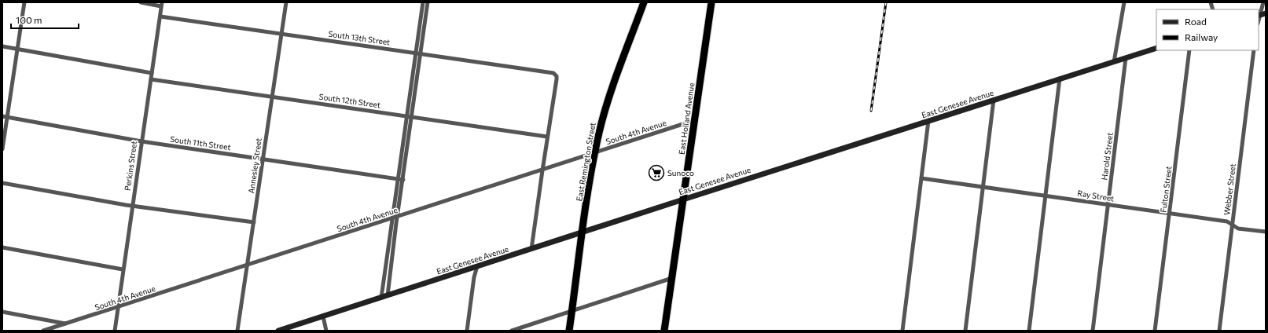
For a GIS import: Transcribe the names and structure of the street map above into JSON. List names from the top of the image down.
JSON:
{
  "streets": {
    "highway": ["East Holland Avenue", "East Remington Street"],
    "main road": ["East Genesee Avenue"],
    "street": [
      "South 13th Street",
      "South 12th Street",
      "South 4th Avenue",
      "South 11th Street",
      "Harold Street",
      "Perkins Street",
      "Annesley Street",
      "Fulton Street",
      "Webber Street",
      "Ray Street"
    ]
  },
  "crossings": [
    ["South 13th Street", "South 12th Street"],
    ["South 13th Street", "Perkins Street"],
    ["South 13th Street", "Annesley Street"],
    ["South 12th Street", "Perkins Street"],
    ["South 12th Street", "Annesley Street"],
    ["East Genesee Avenue", "East Holland Avenue"],
    ["East Genesee Avenue", "Harold Street"],
    ["East Genesee Avenue", "East Remington Street"],
    ["East Holland Avenue", "South 4th Avenue"],
    ["South 4th Avenue", "East Remington Street"],
    ["South 4th Avenue", "Perkins Street"],
    ["South 4th Avenue", "Annesley Street"],
    ["South 11th Street", "Perkins Street"],
    ["South 11th Street", "Annesley Street"],
    ["Harold Street", "Ray Street"],
    ["Fulton Street", "Ray Street"],
    ["Webber Street", "Ray Street"]
  ],
  "places": {
    "supermarket": ["Sunoco"]
  },
  "legend": ["Road", "Railway"],
  "scale_bar": "100 m"
}
